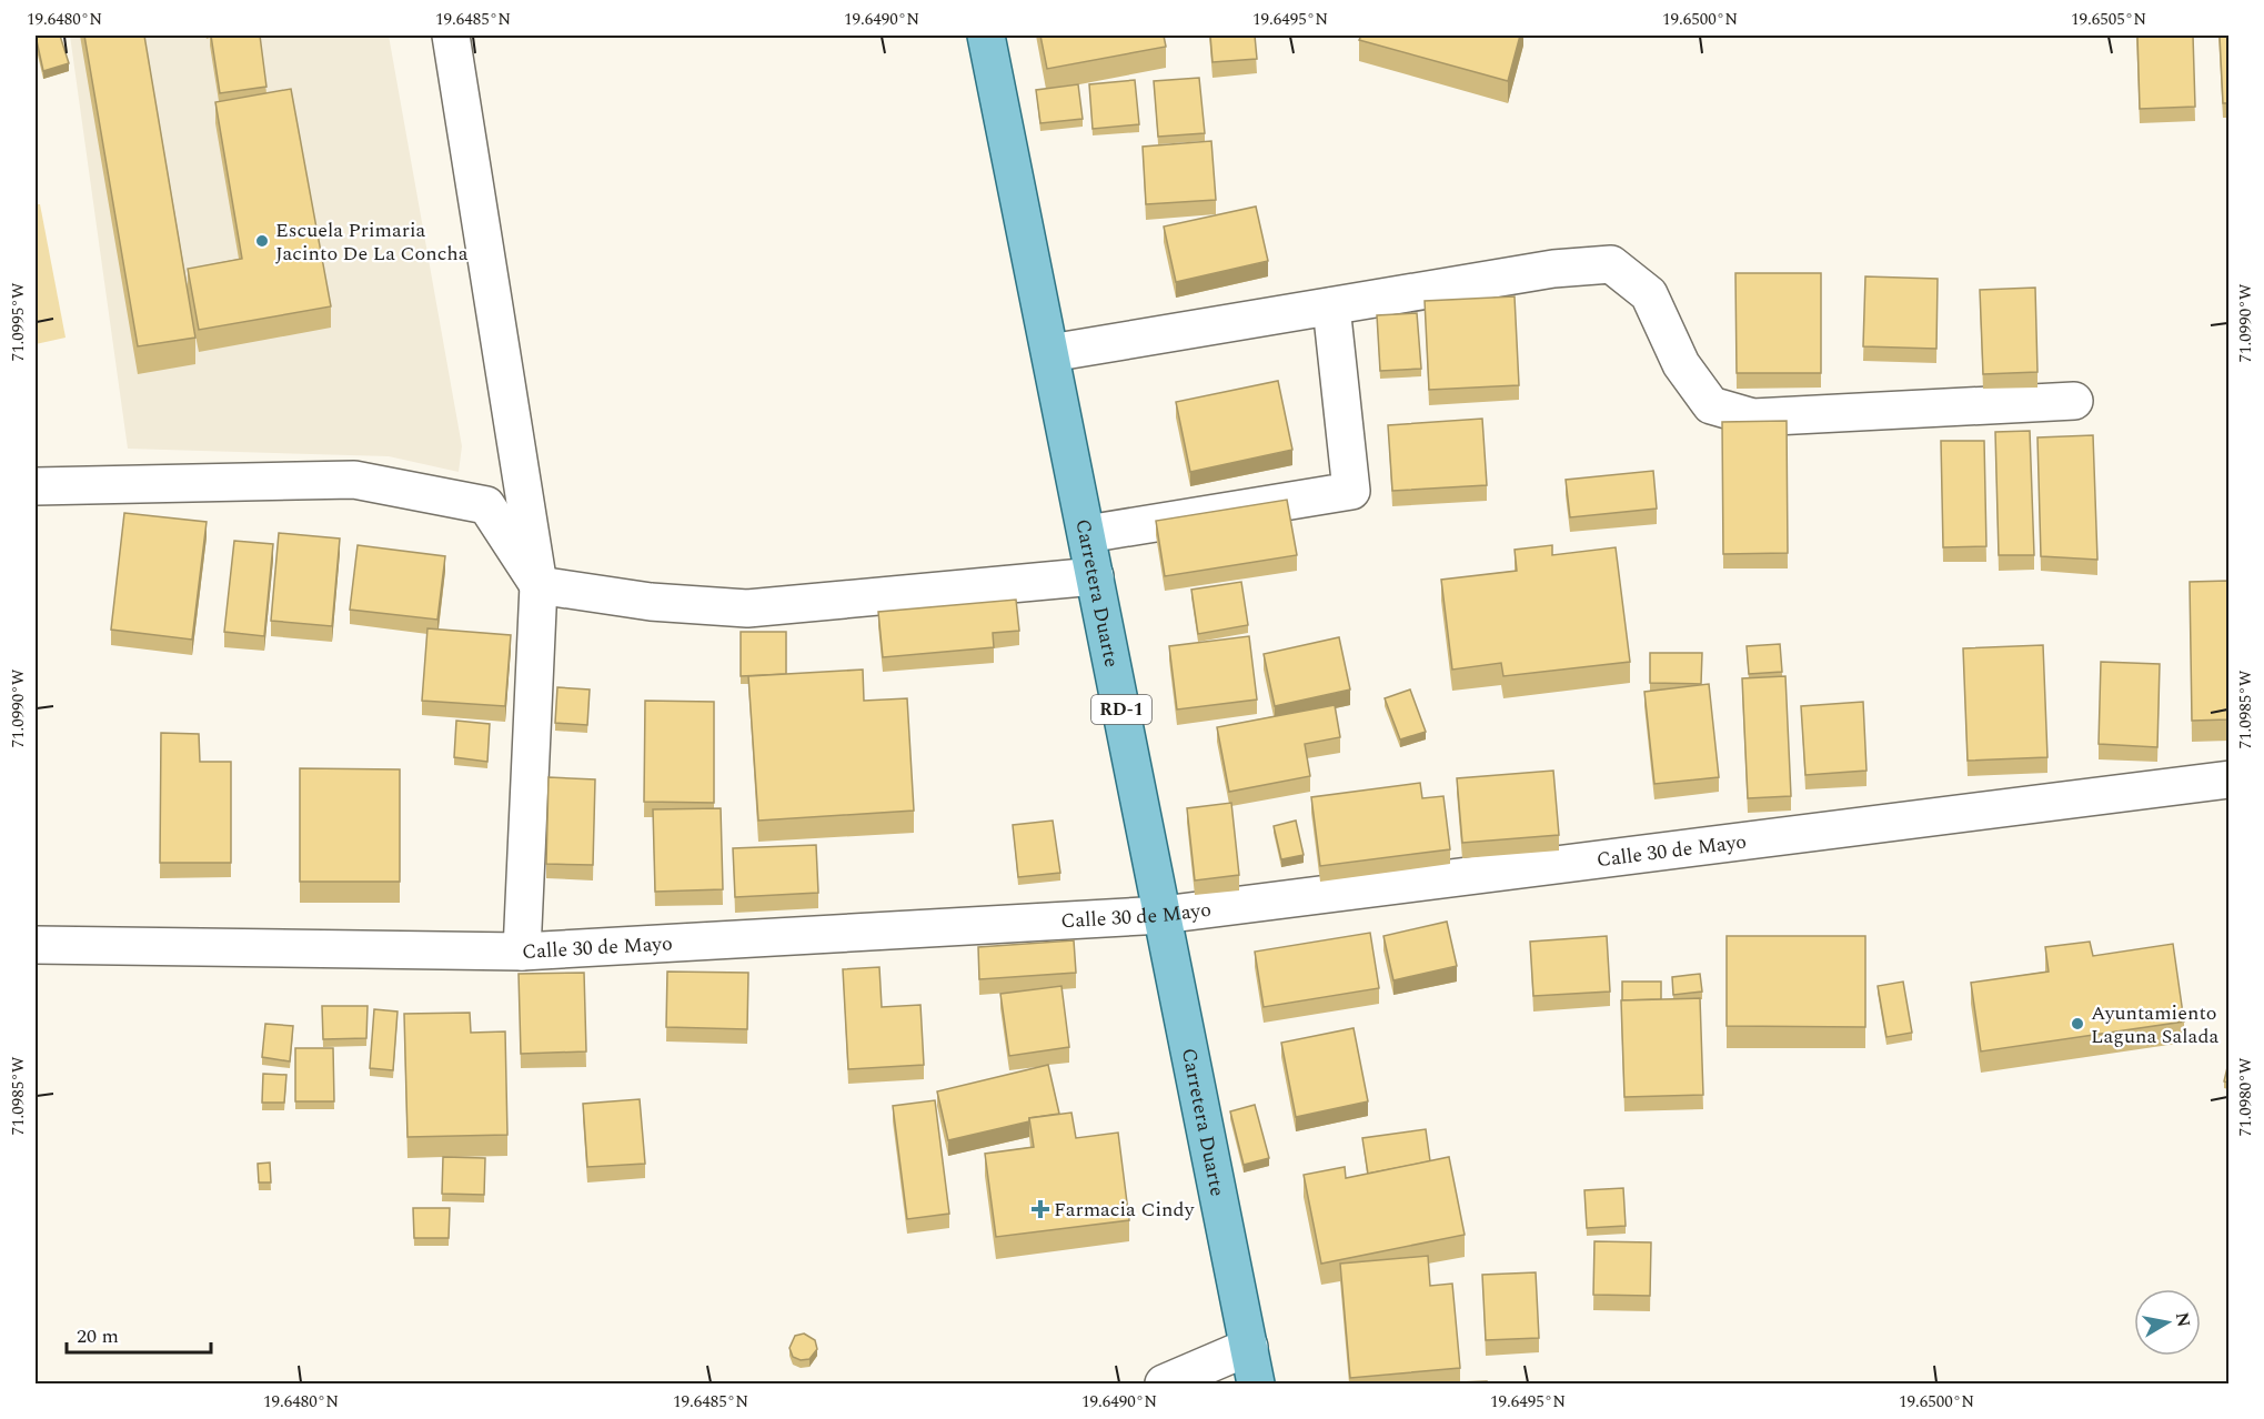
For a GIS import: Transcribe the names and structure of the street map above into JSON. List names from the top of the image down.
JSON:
{
  "streets": {
    "main road": ["Carretera Duarte", "RD-1"],
    "street": ["Calle 30 de Mayo"]
  },
  "crossings": [
    ["Carretera Duarte", "Calle 30 de Mayo"]
  ],
  "places": {
    "other": ["Escuela Primaria Jacinto De La Concha", "Ayuntamiento Laguna Salada"],
    "health": ["Farmacia Cindy"]
  },
  "scale_bar": "20 m",
  "north": "right",
  "coordinates": [
    "19.6480°N",
    "19.6485°N",
    "19.6490°N",
    "19.6495°N",
    "19.6500°N",
    "19.6505°N",
    "71.0995°W",
    "71.0990°W",
    "71.0985°W",
    "71.0980°W"
  ]
}
